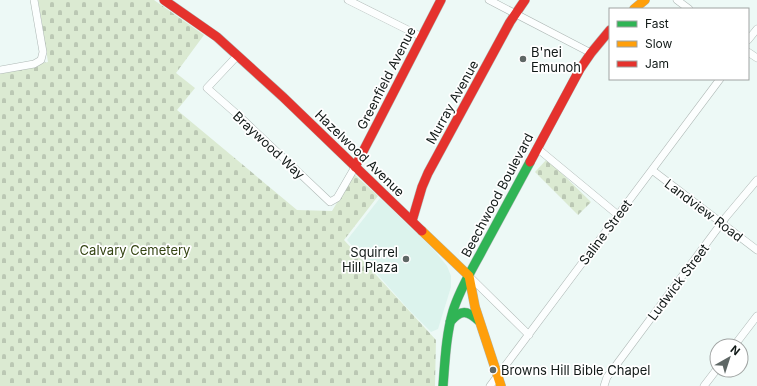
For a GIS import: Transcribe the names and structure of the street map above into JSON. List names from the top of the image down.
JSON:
{
  "streets": {
    "main road": [
      "Greenfield Avenue",
      "Murray Avenue",
      "Hazelwood Avenue",
      "Beechwood Boulevard"
    ],
    "street": [
      "Braywood Way",
      "Landview Road",
      "Saline Street",
      "Ludwick Street"
    ]
  },
  "crossings": [
    ["Greenfield Avenue", "Braywood Way"],
    ["Greenfield Avenue", "Hazelwood Avenue"],
    ["Murray Avenue", "Hazelwood Avenue"],
    ["Braywood Way", "Hazelwood Avenue"],
    ["Hazelwood Avenue", "Beechwood Boulevard"],
    ["Hazelwood Avenue", "Saline Street"],
    ["Beechwood Boulevard", "Saline Street"],
    ["Landview Road", "Saline Street"],
    ["Landview Road", "Ludwick Street"]
  ],
  "parks": ["Calvary Cemetery"],
  "places": ["B'nei Emunoh", "Squirrel Hill Plaza", "Browns Hill Bible Chapel"],
  "legend": ["Fast", "Slow", "Jam"],
  "north": "top right"
}
